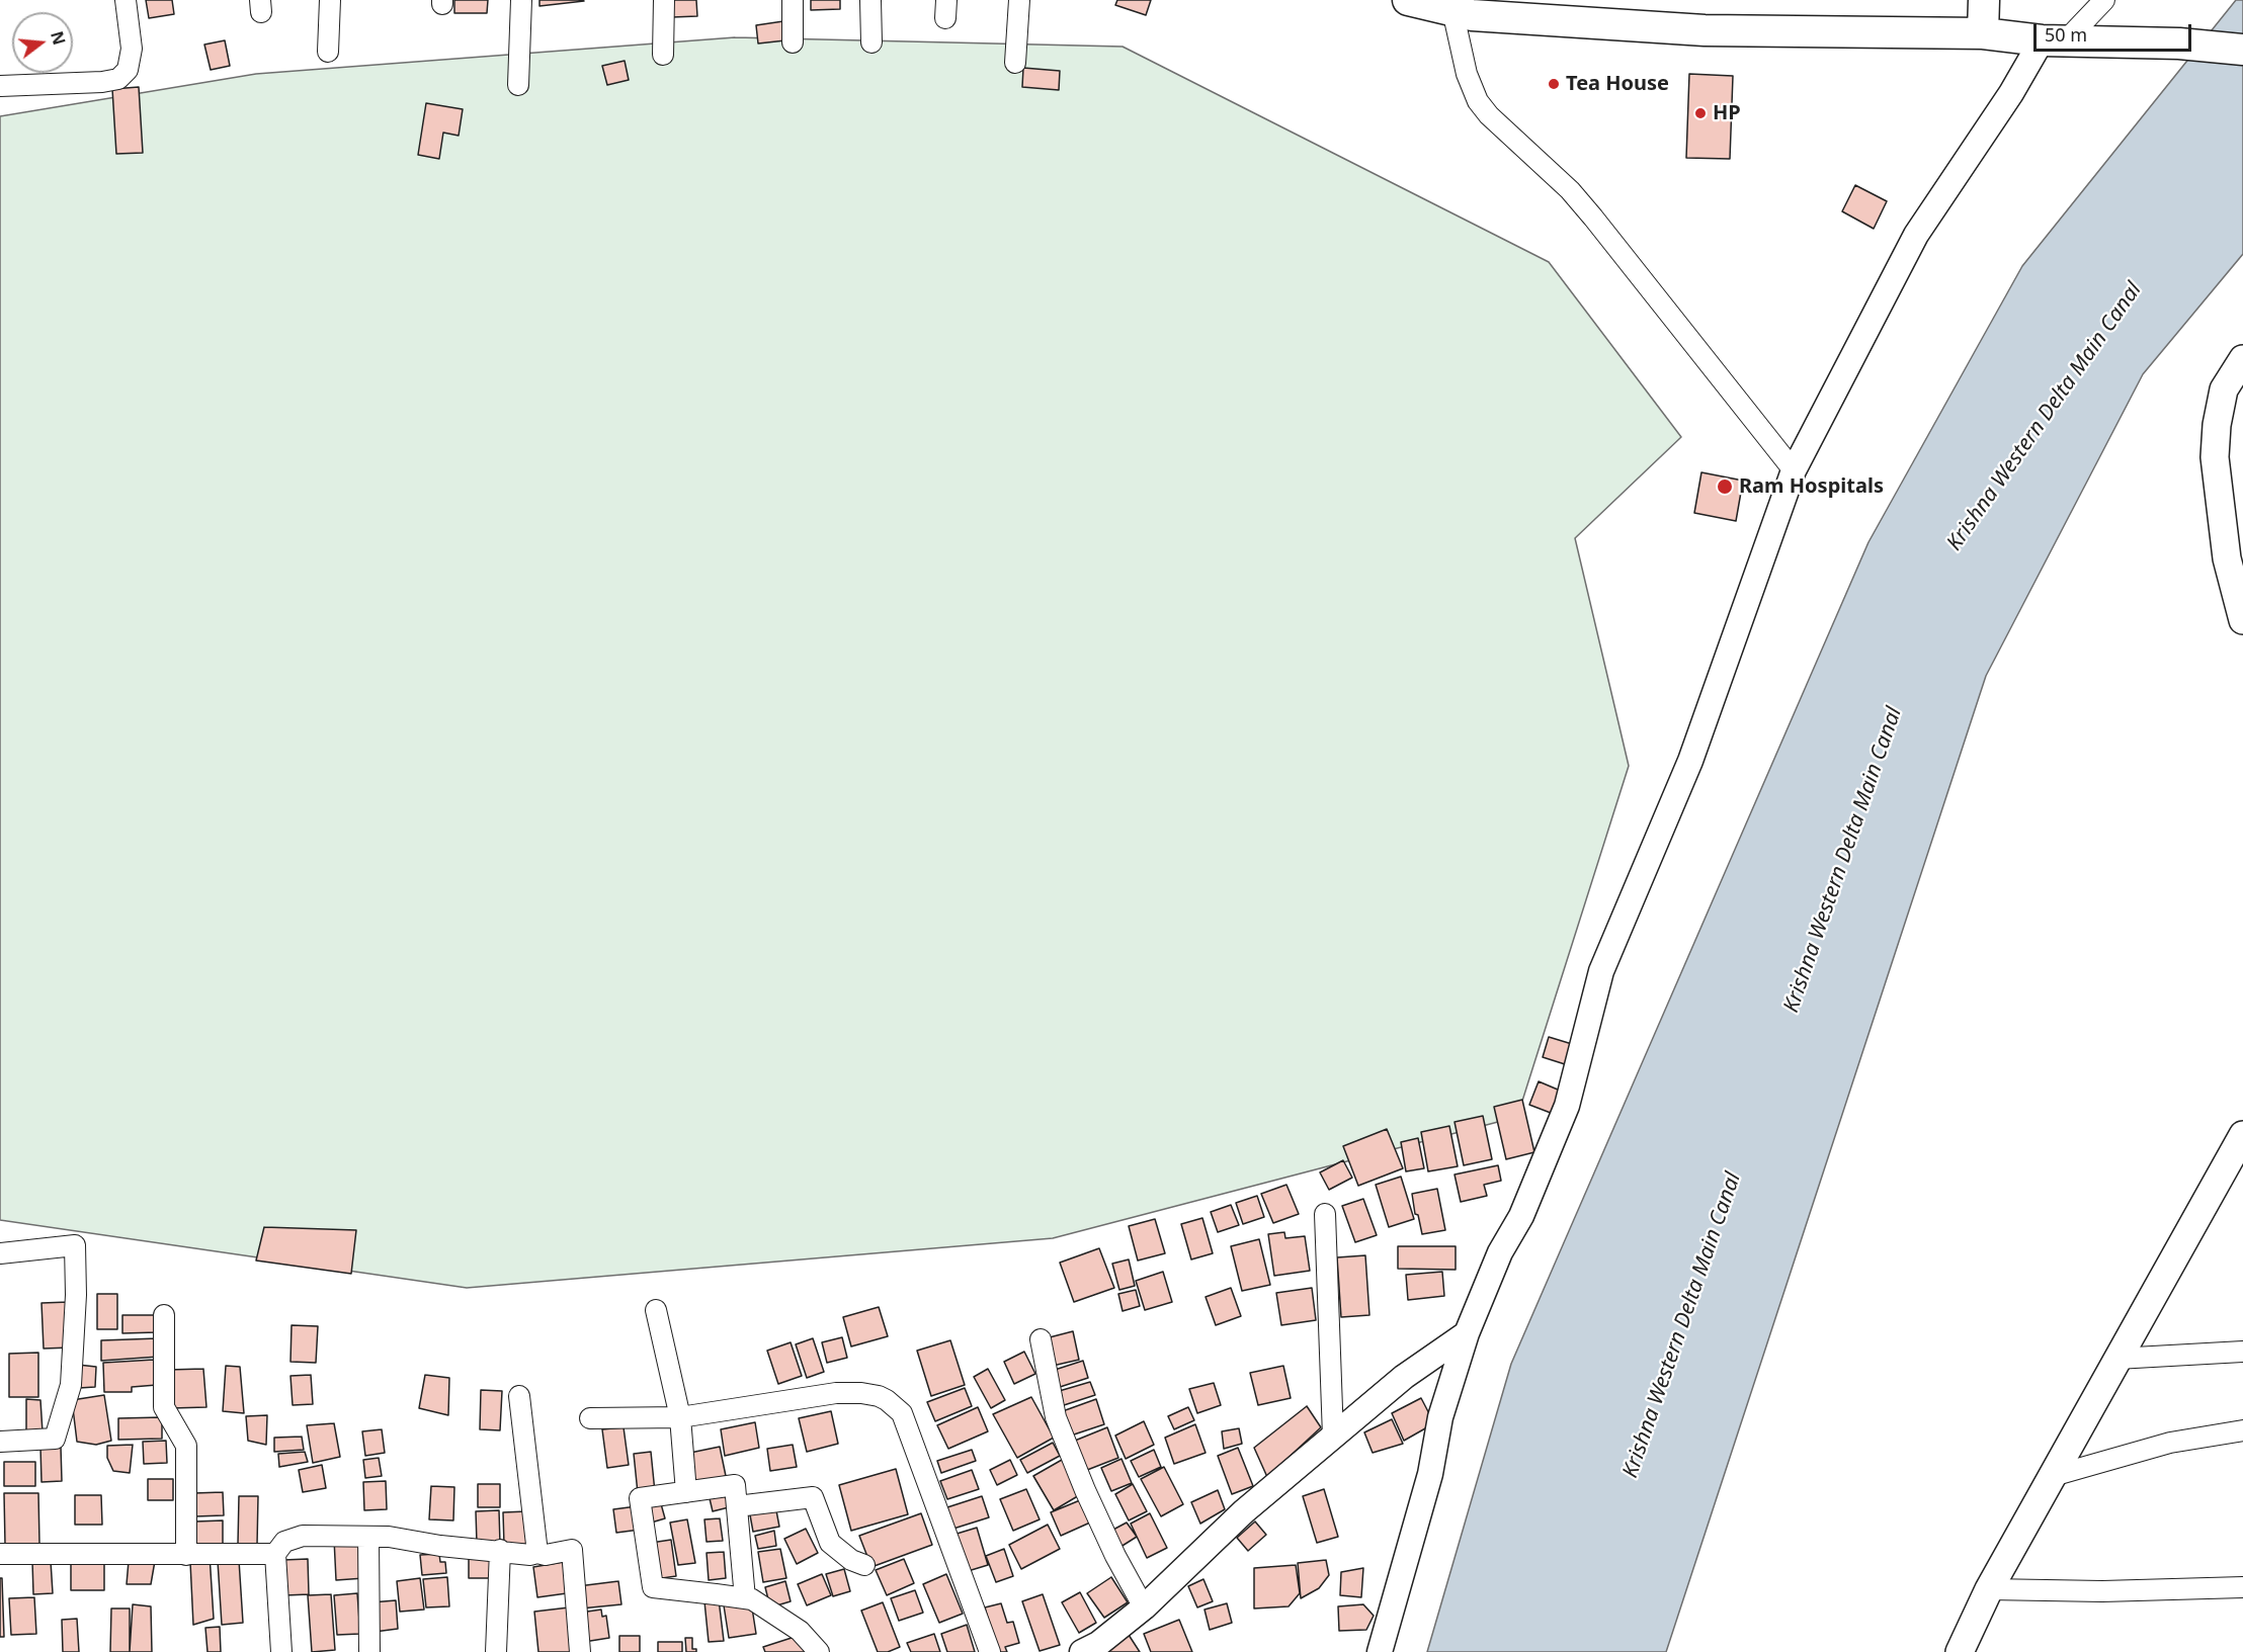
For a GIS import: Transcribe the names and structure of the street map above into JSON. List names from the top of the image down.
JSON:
{
  "water": ["Krishna Western Delta Main Canal"],
  "places": ["Tea House", "HP", "Ram Hospitals"],
  "scale_bar": "50 m",
  "north": "right"
}
